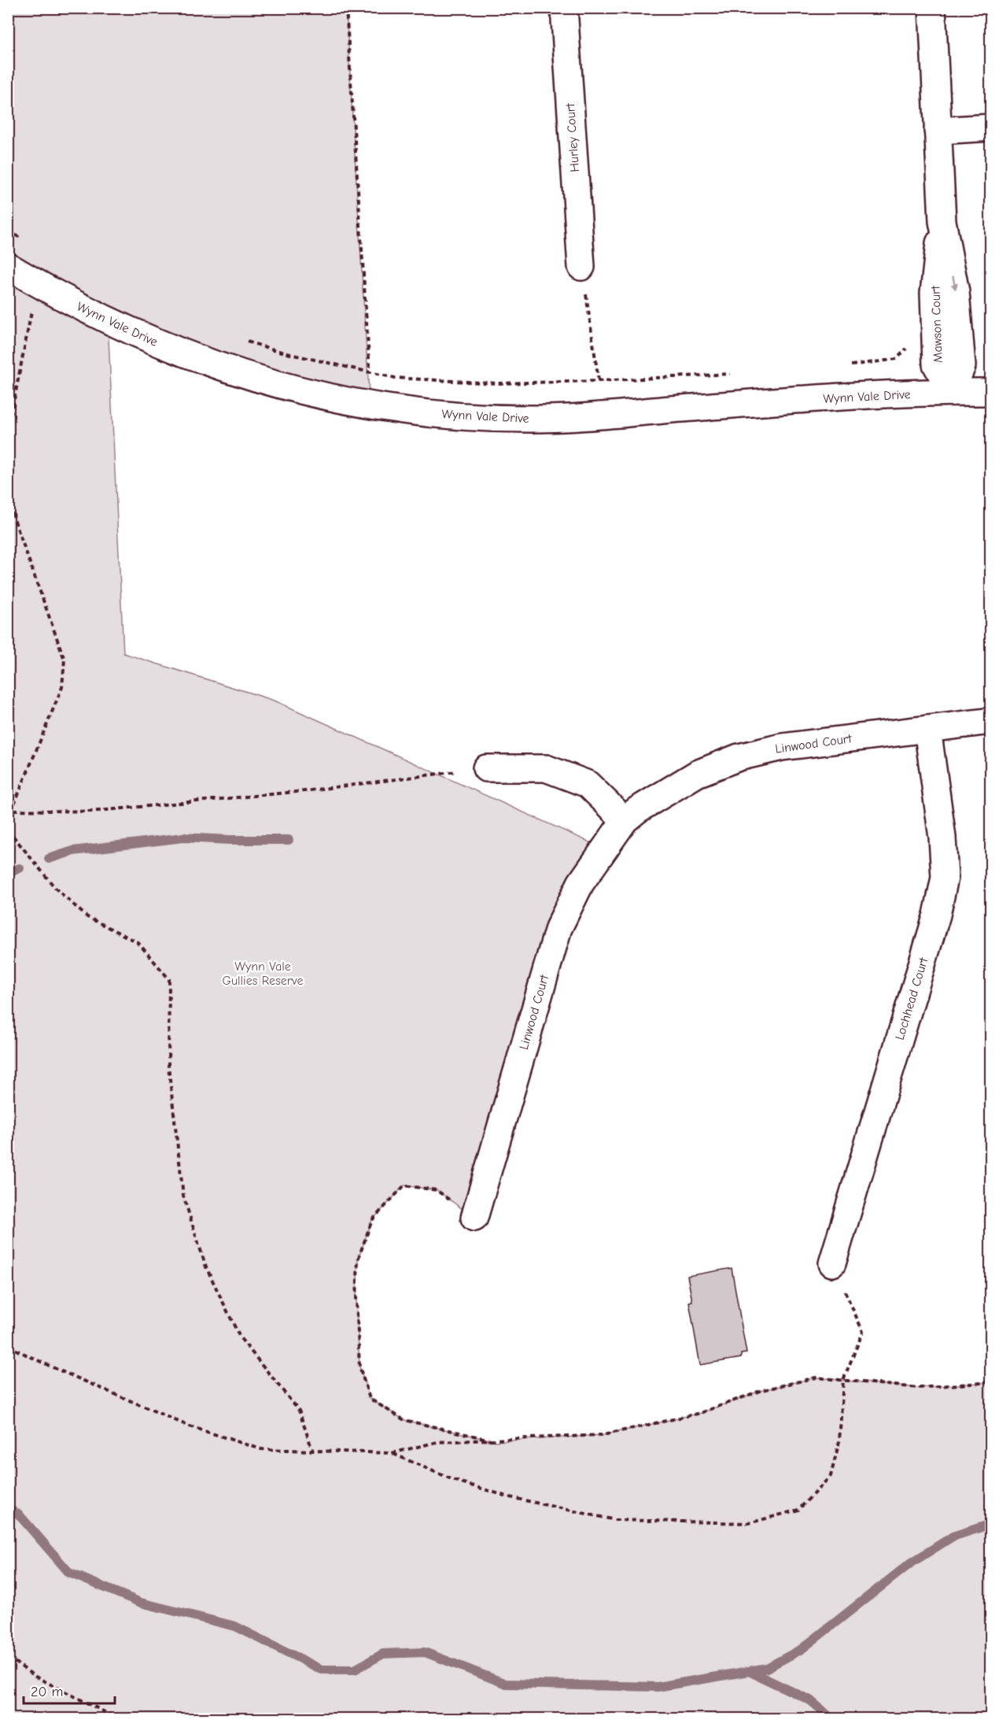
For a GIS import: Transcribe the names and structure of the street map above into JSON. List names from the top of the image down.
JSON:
{
  "streets": {
    "street": [
      "Hurley Court",
      "Wynn Vale Drive",
      "Mawson Court",
      "Linwood Court",
      "Lochhead Court"
    ]
  },
  "crossings": [
    ["Wynn Vale Drive", "Mawson Court"],
    ["Linwood Court", "Lochhead Court"]
  ],
  "parks": ["Wynn Vale Gullies Reserve"],
  "scale_bar": "20 m"
}
